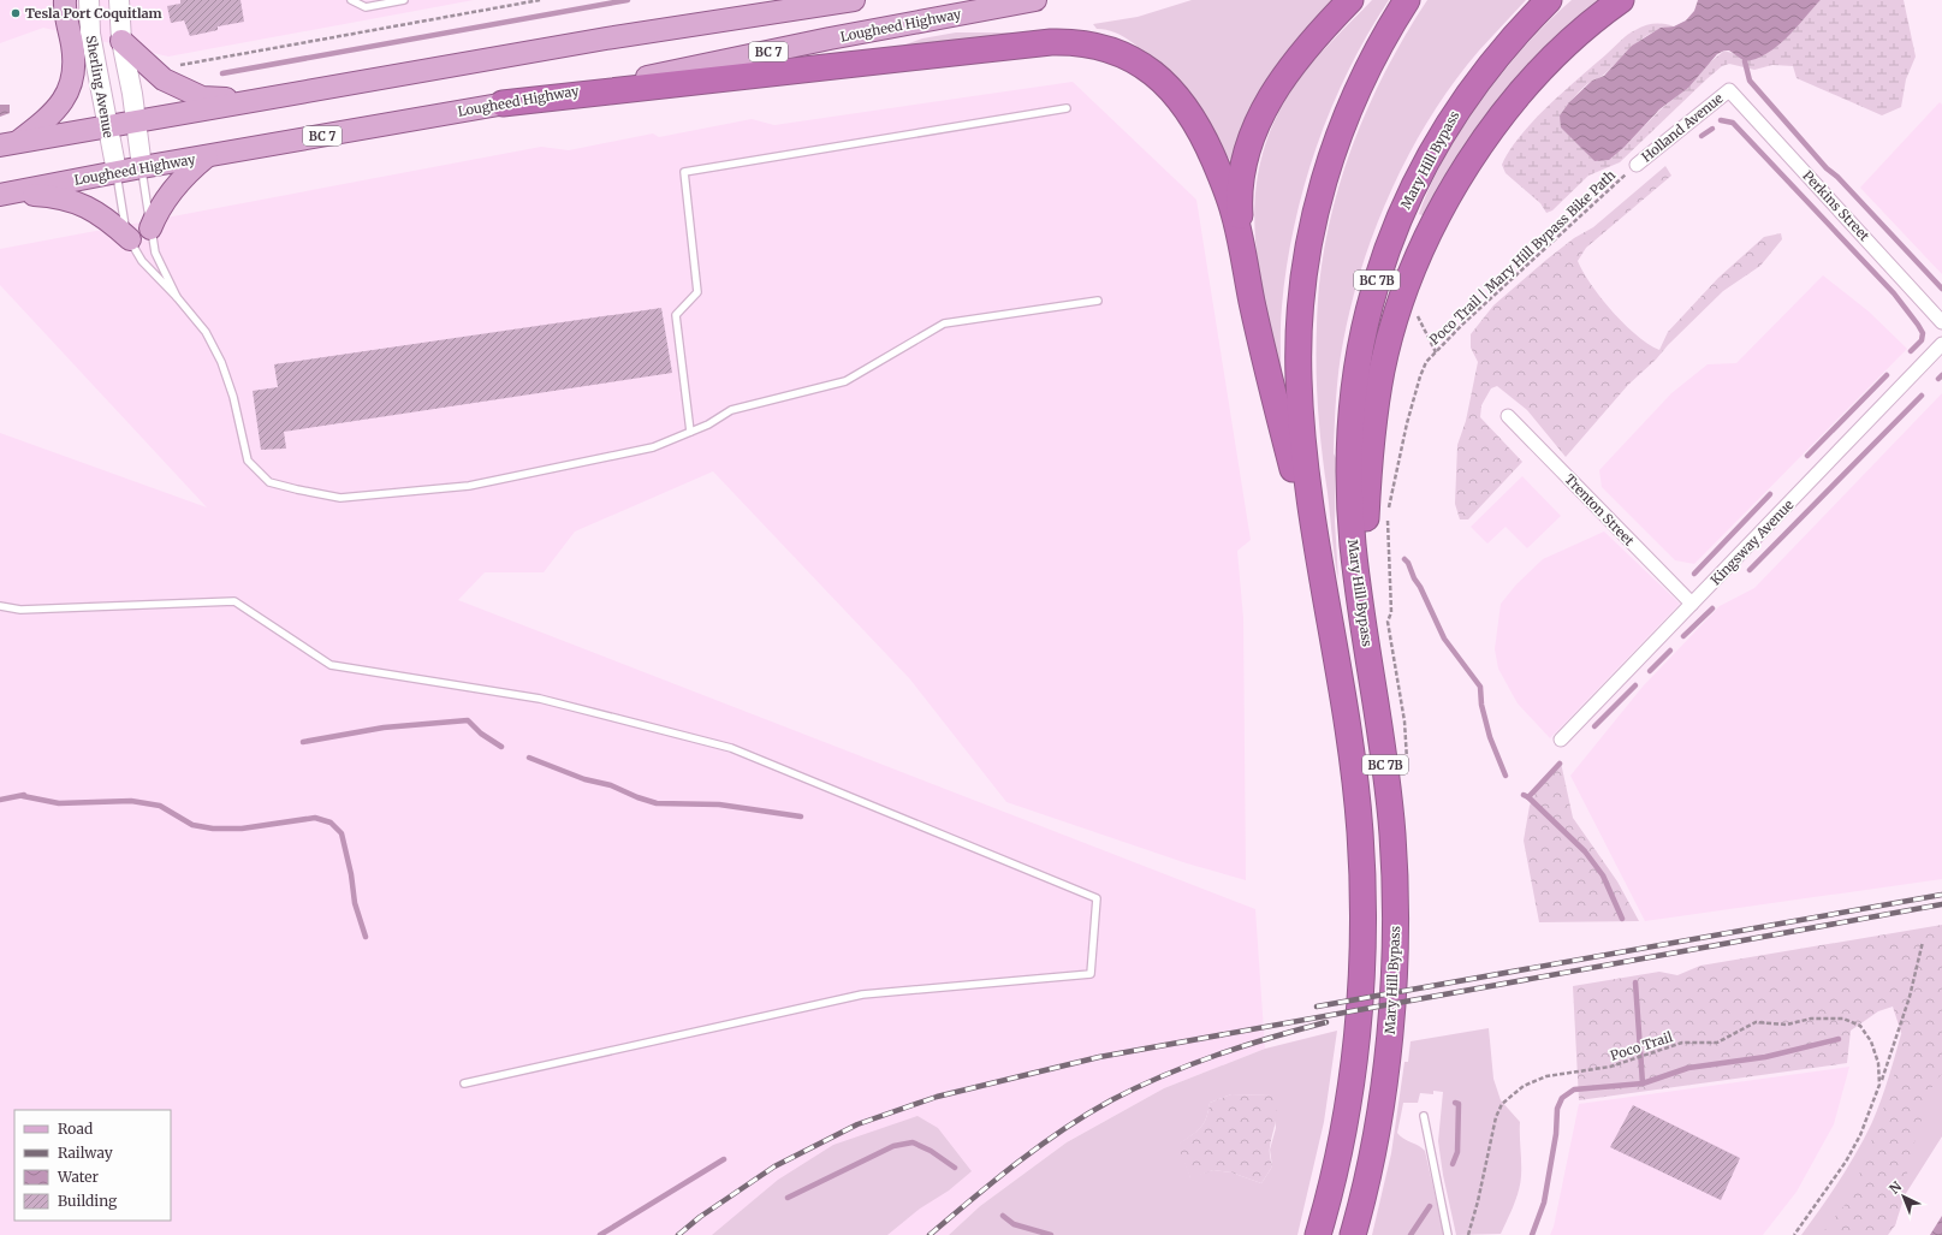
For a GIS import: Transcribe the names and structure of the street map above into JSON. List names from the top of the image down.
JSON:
{
  "streets": {
    "highway": ["Mary Hill Bypass", "BC 7B"],
    "main road": ["Lougheed Highway", "BC 7", "Sherling Avenue"],
    "street": [
      "Holland Avenue",
      "Perkins Street",
      "Trenton Street",
      "Kingsway Avenue"
    ],
    "path": ["Poco Trail | Mary Hill Bypass Bike Path", "Poco Trail"]
  },
  "crossings": [
    ["Lougheed Highway", "Sherling Avenue"],
    ["Holland Avenue", "Perkins Street"],
    ["Holland Avenue", "Poco Trail | Mary Hill Bypass Bike Path"],
    ["Trenton Street", "Kingsway Avenue"]
  ],
  "places": ["Tesla Port Coquitlam"],
  "legend": [
    "Road",
    "Railway",
    "Water",
    "Building"
  ],
  "north": "top left"
}
